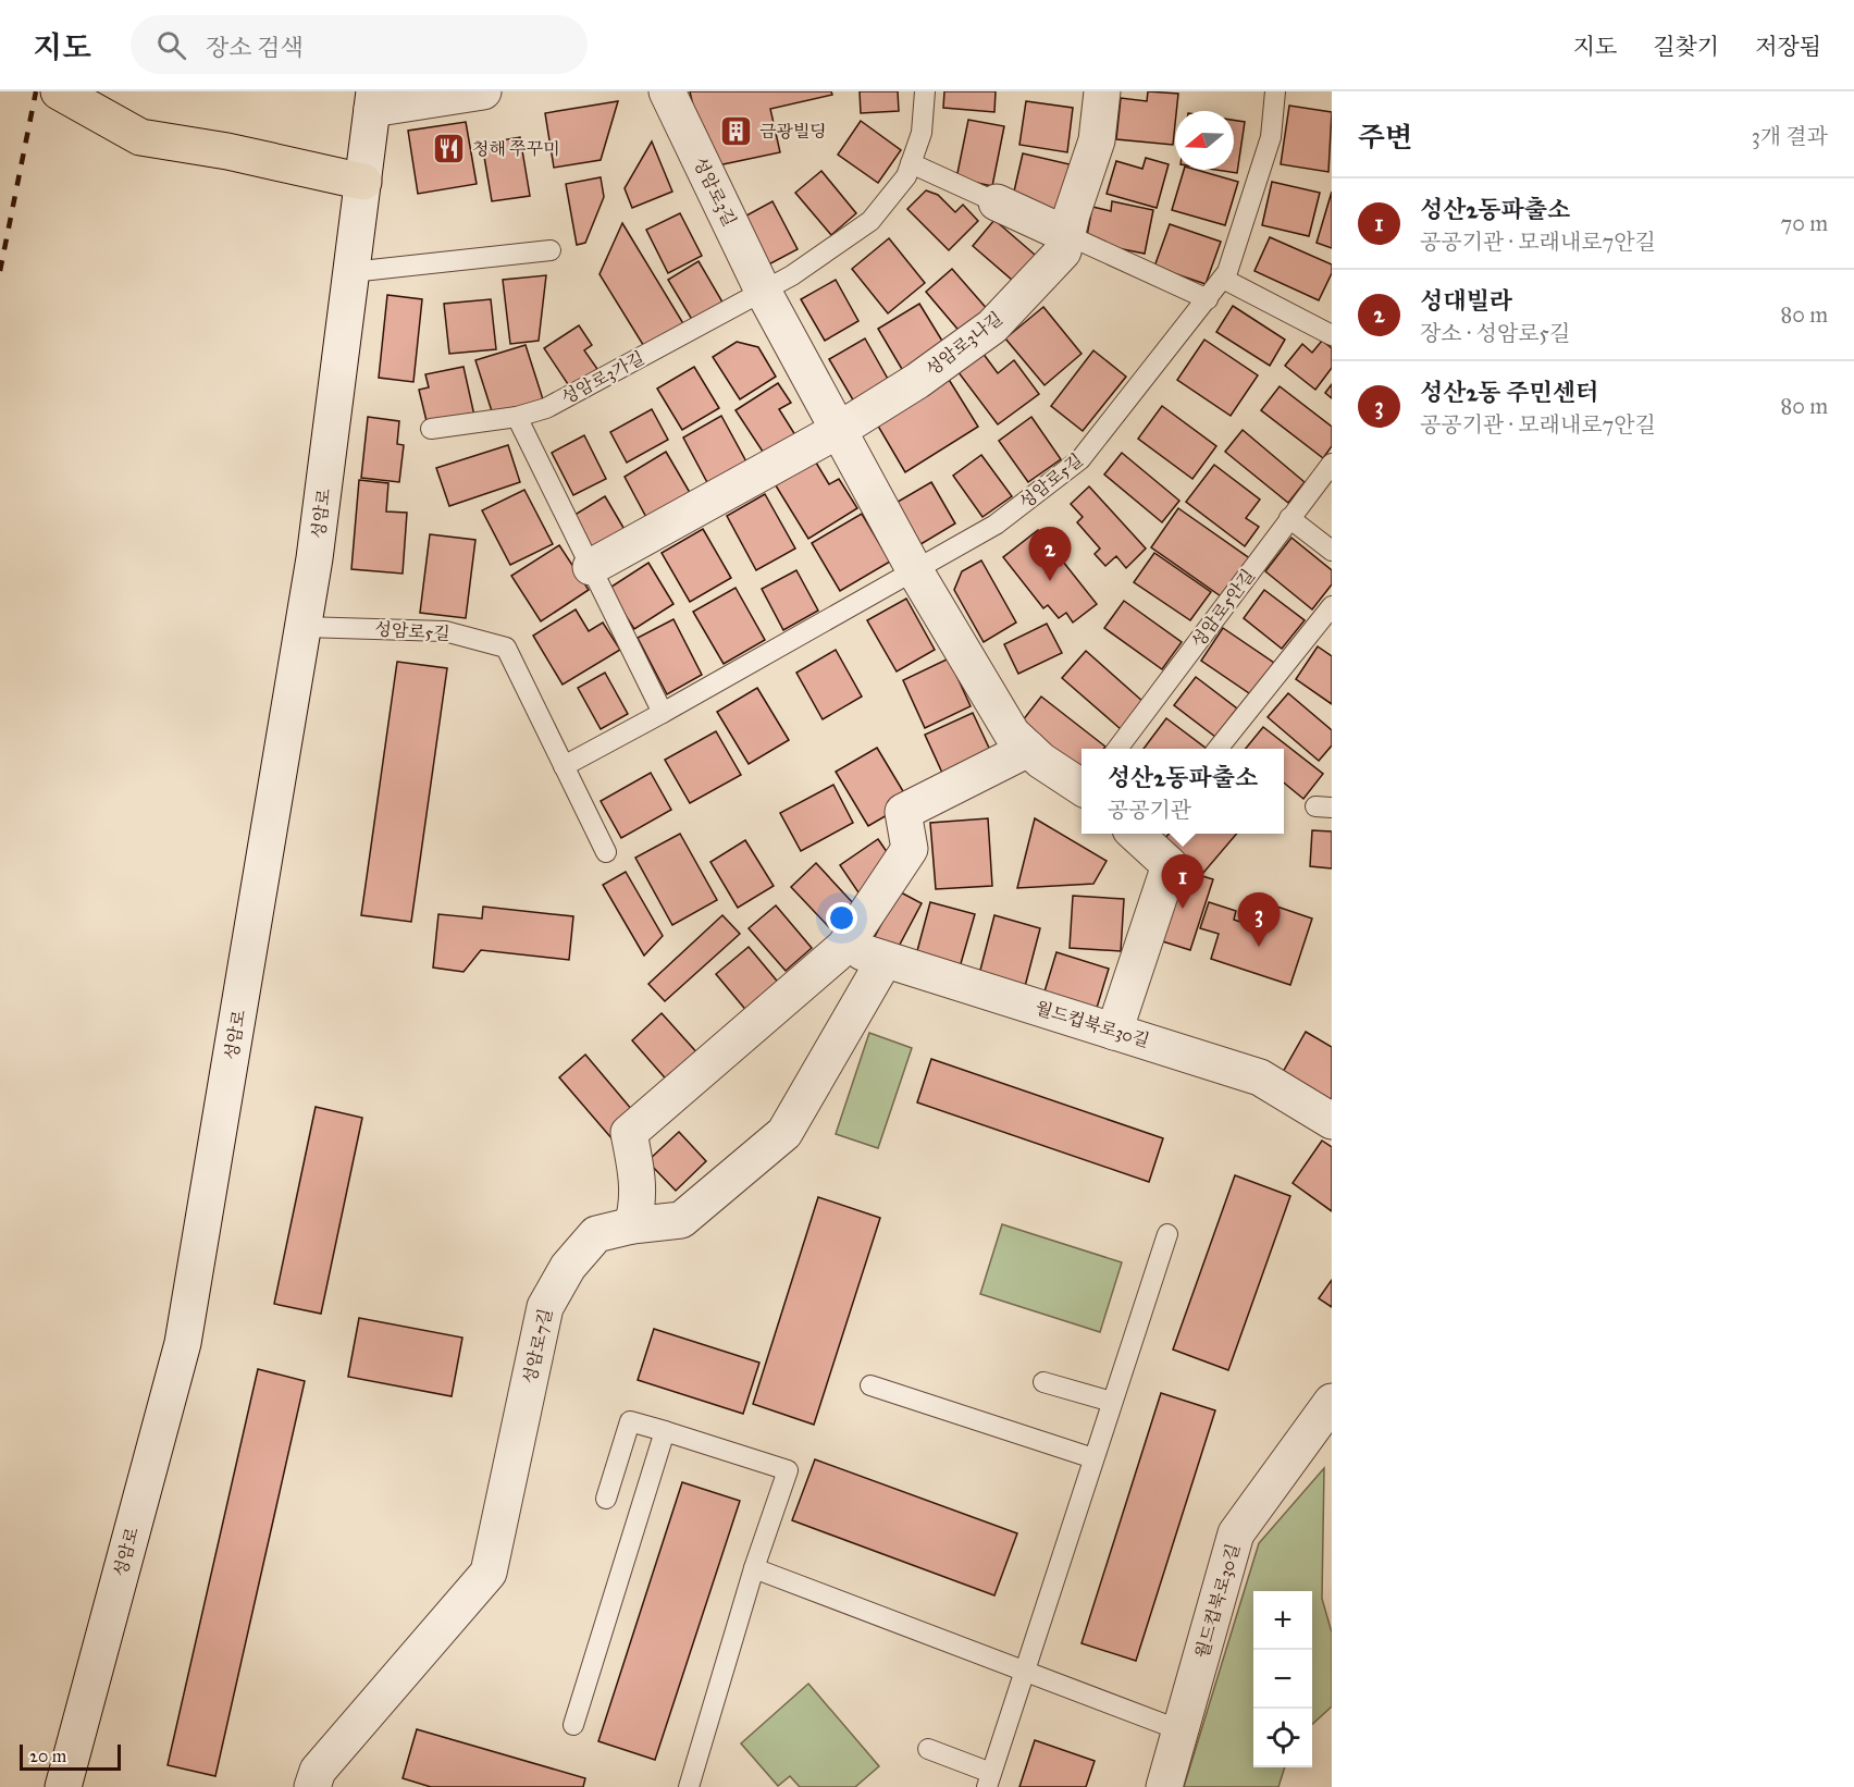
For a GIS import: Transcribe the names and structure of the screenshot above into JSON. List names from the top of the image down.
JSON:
{
  "streets": {
    "street": [
      "성암로3길",
      "성암로3나길",
      "성암로",
      "월드컵북로30길",
      "성암로7길"
    ],
    "lane": ["성암로3가길", "성암로5길", "성암로5안길"]
  },
  "crossings": [
    ["성암로3길", "성암로3가길"],
    ["성암로5길", "성암로"],
    ["월드컵북로30길", "성암로7길"]
  ],
  "places": {
    "building": ["금광빌딩"],
    "restaurant": ["청해 쭈꾸미"]
  },
  "scale_bar": "20 m",
  "north": "left",
  "page": {
    "header": "지도",
    "search": "장소 검색",
    "nav": ["지도", "길찾기", "저장됨"],
    "heading": ["주변", "3개 결과"],
    "list": [
      {
        "mark": "1",
        "name": "성산2동파출소",
        "note": "공공기관 · 모래내로7안길",
        "value": "70 m"
      },
      {
        "mark": "2",
        "name": "성대빌라",
        "note": "장소 · 성암로5길",
        "value": "80 m"
      },
      {
        "mark": "3",
        "name": "성산2동 주민센터",
        "note": "공공기관 · 모래내로7안길",
        "value": "80 m"
      }
    ],
    "pins": ["2", "1", "3"],
    "popup": ["성산2동파출소", "공공기관"],
    "map_buttons": ["+", "−"],
    "scale": "20 m"
  }
}
